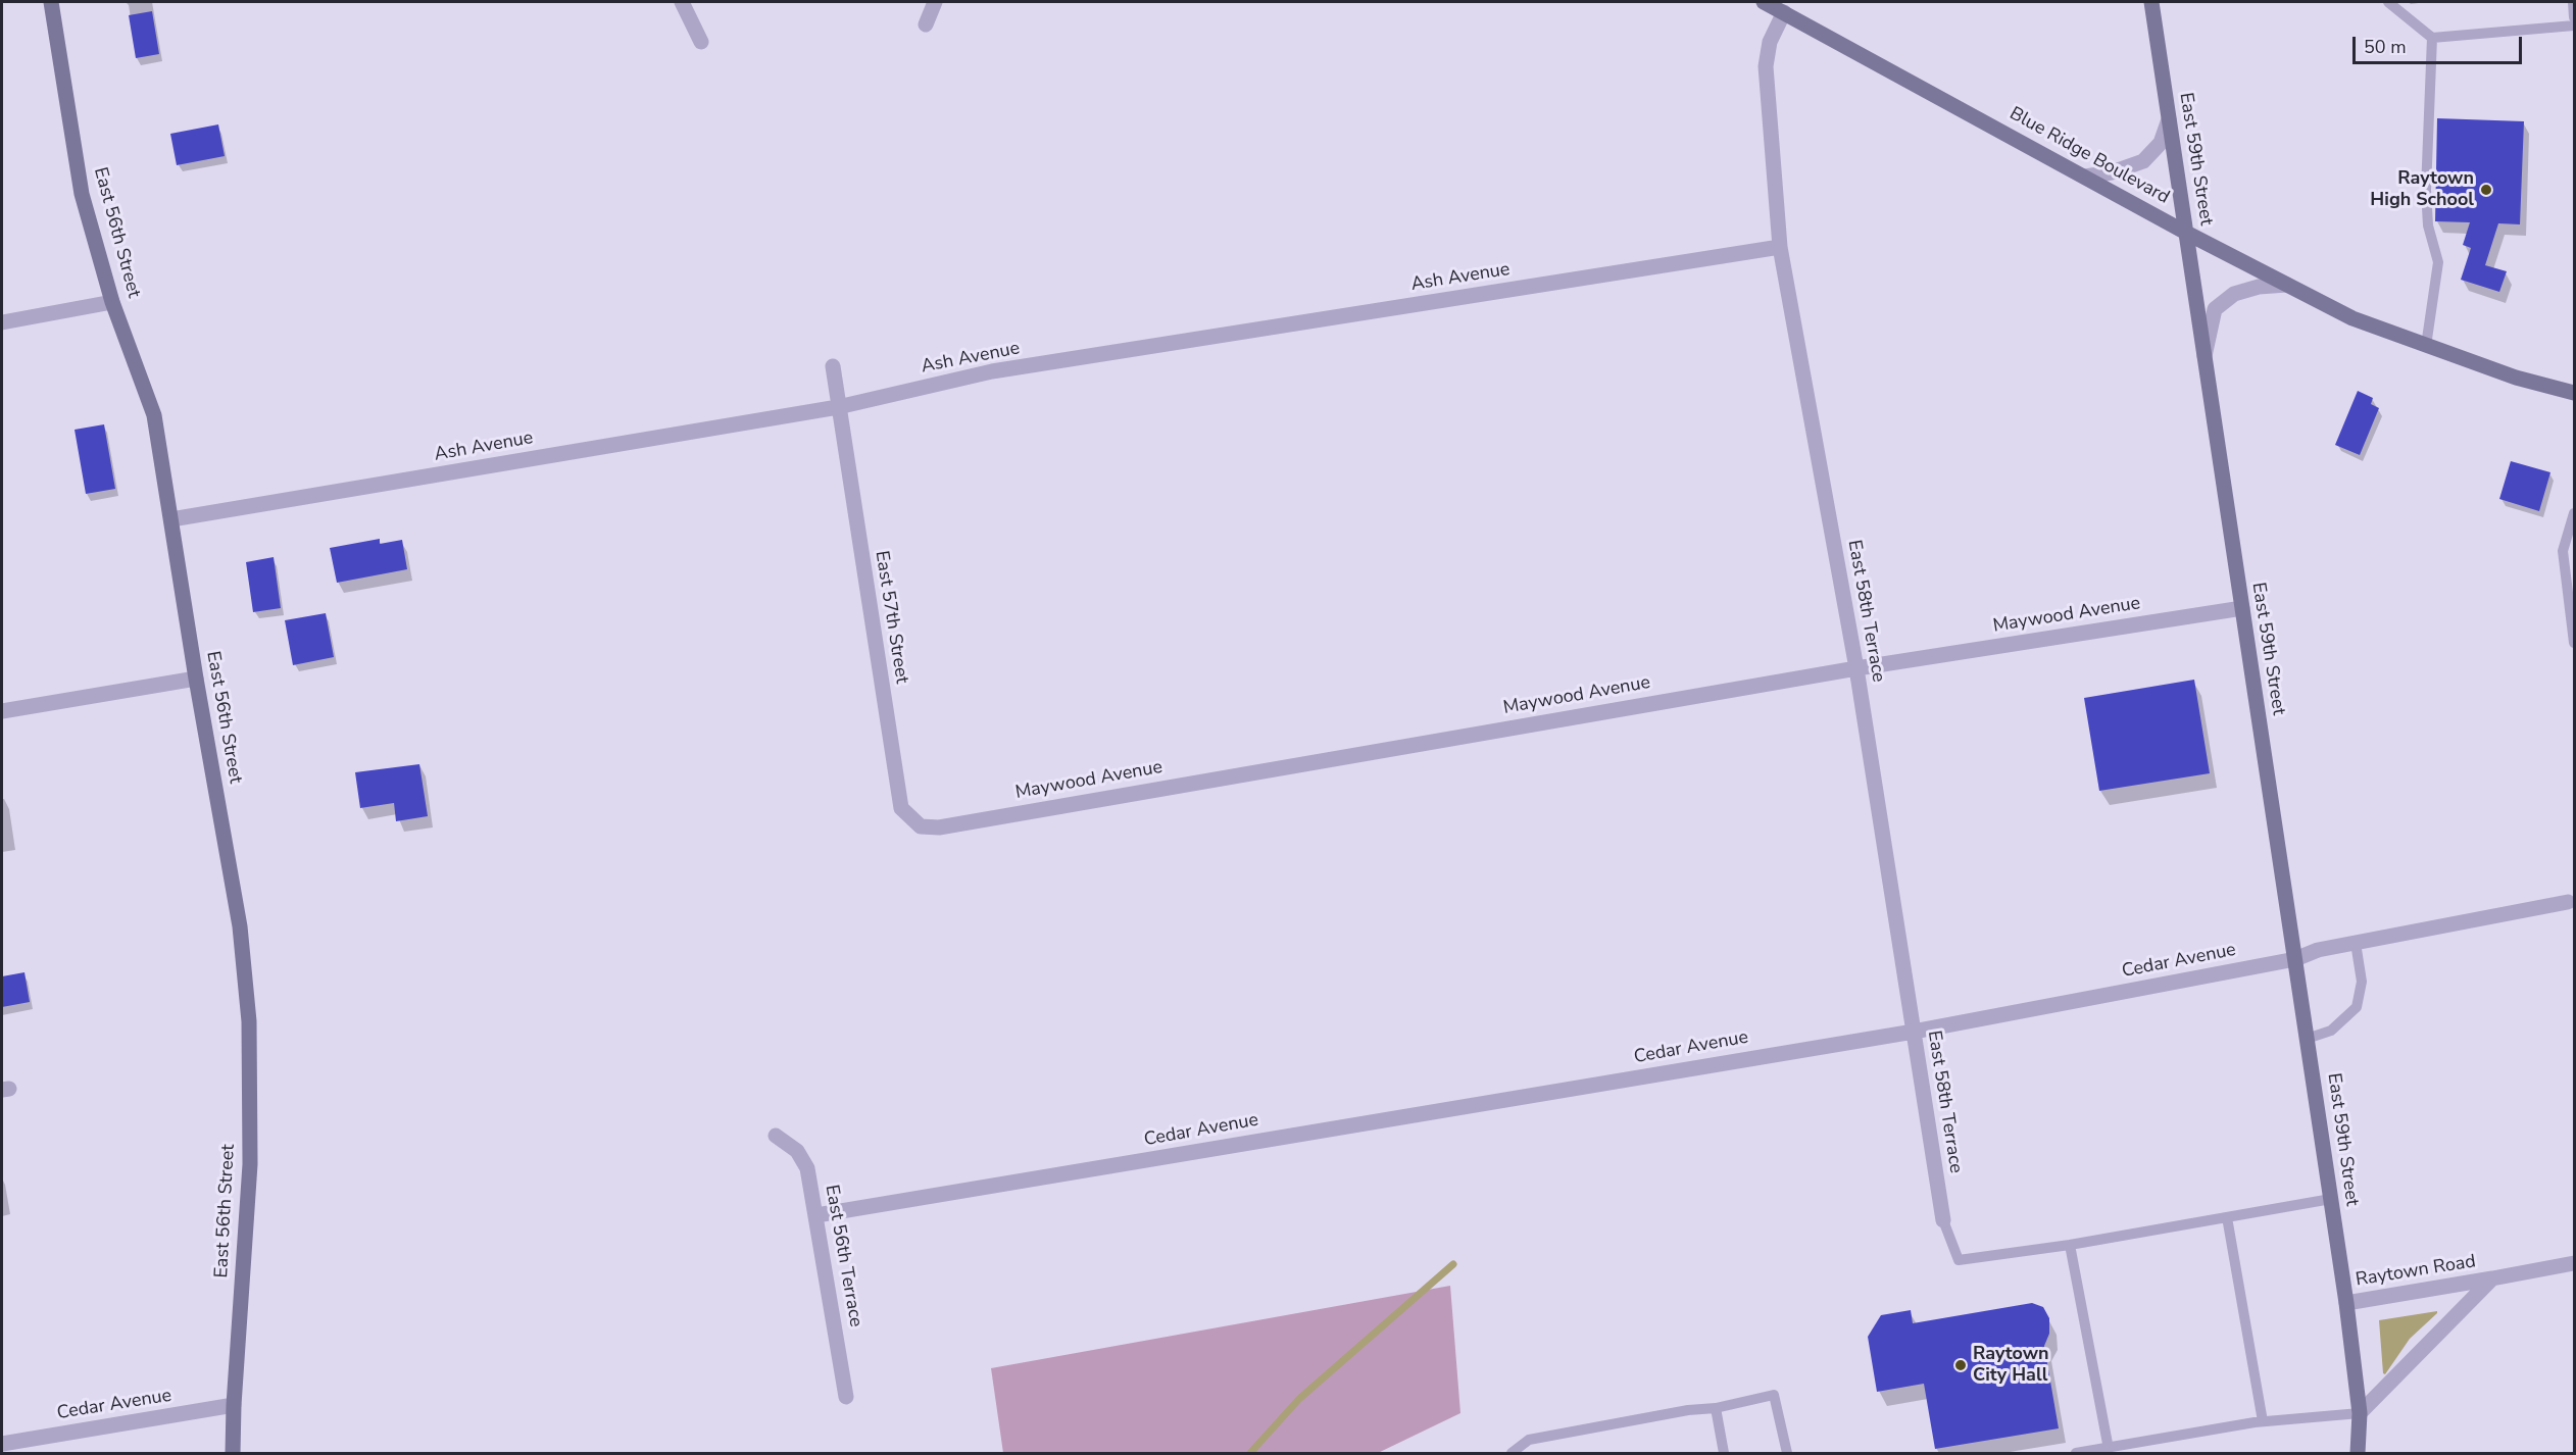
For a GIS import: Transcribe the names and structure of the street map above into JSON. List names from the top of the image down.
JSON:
{
  "streets": {
    "street": [
      "Blue Ridge Boulevard",
      "East 59th Street",
      "East 56th Street",
      "Ash Avenue",
      "East 58th Terrace",
      "Maywood Avenue",
      "East 57th Street",
      "Cedar Avenue",
      "East 56th Terrace",
      "Raytown Road"
    ]
  },
  "crossings": [
    ["Blue Ridge Boulevard", "East 59th Street"],
    ["Blue Ridge Boulevard", "East 58th Terrace"],
    ["East 59th Street", "Maywood Avenue"],
    ["East 59th Street", "Cedar Avenue"],
    ["East 59th Street", "Raytown Road"],
    ["East 56th Street", "Ash Avenue"],
    ["East 56th Street", "Cedar Avenue"],
    ["Ash Avenue", "East 58th Terrace"],
    ["Ash Avenue", "East 57th Street"],
    ["East 58th Terrace", "Maywood Avenue"],
    ["East 58th Terrace", "Cedar Avenue"],
    ["Maywood Avenue", "East 57th Street"],
    ["Cedar Avenue", "East 56th Terrace"]
  ],
  "places": ["Raytown High School", "Raytown City Hall"],
  "scale_bar": "50 m"
}
